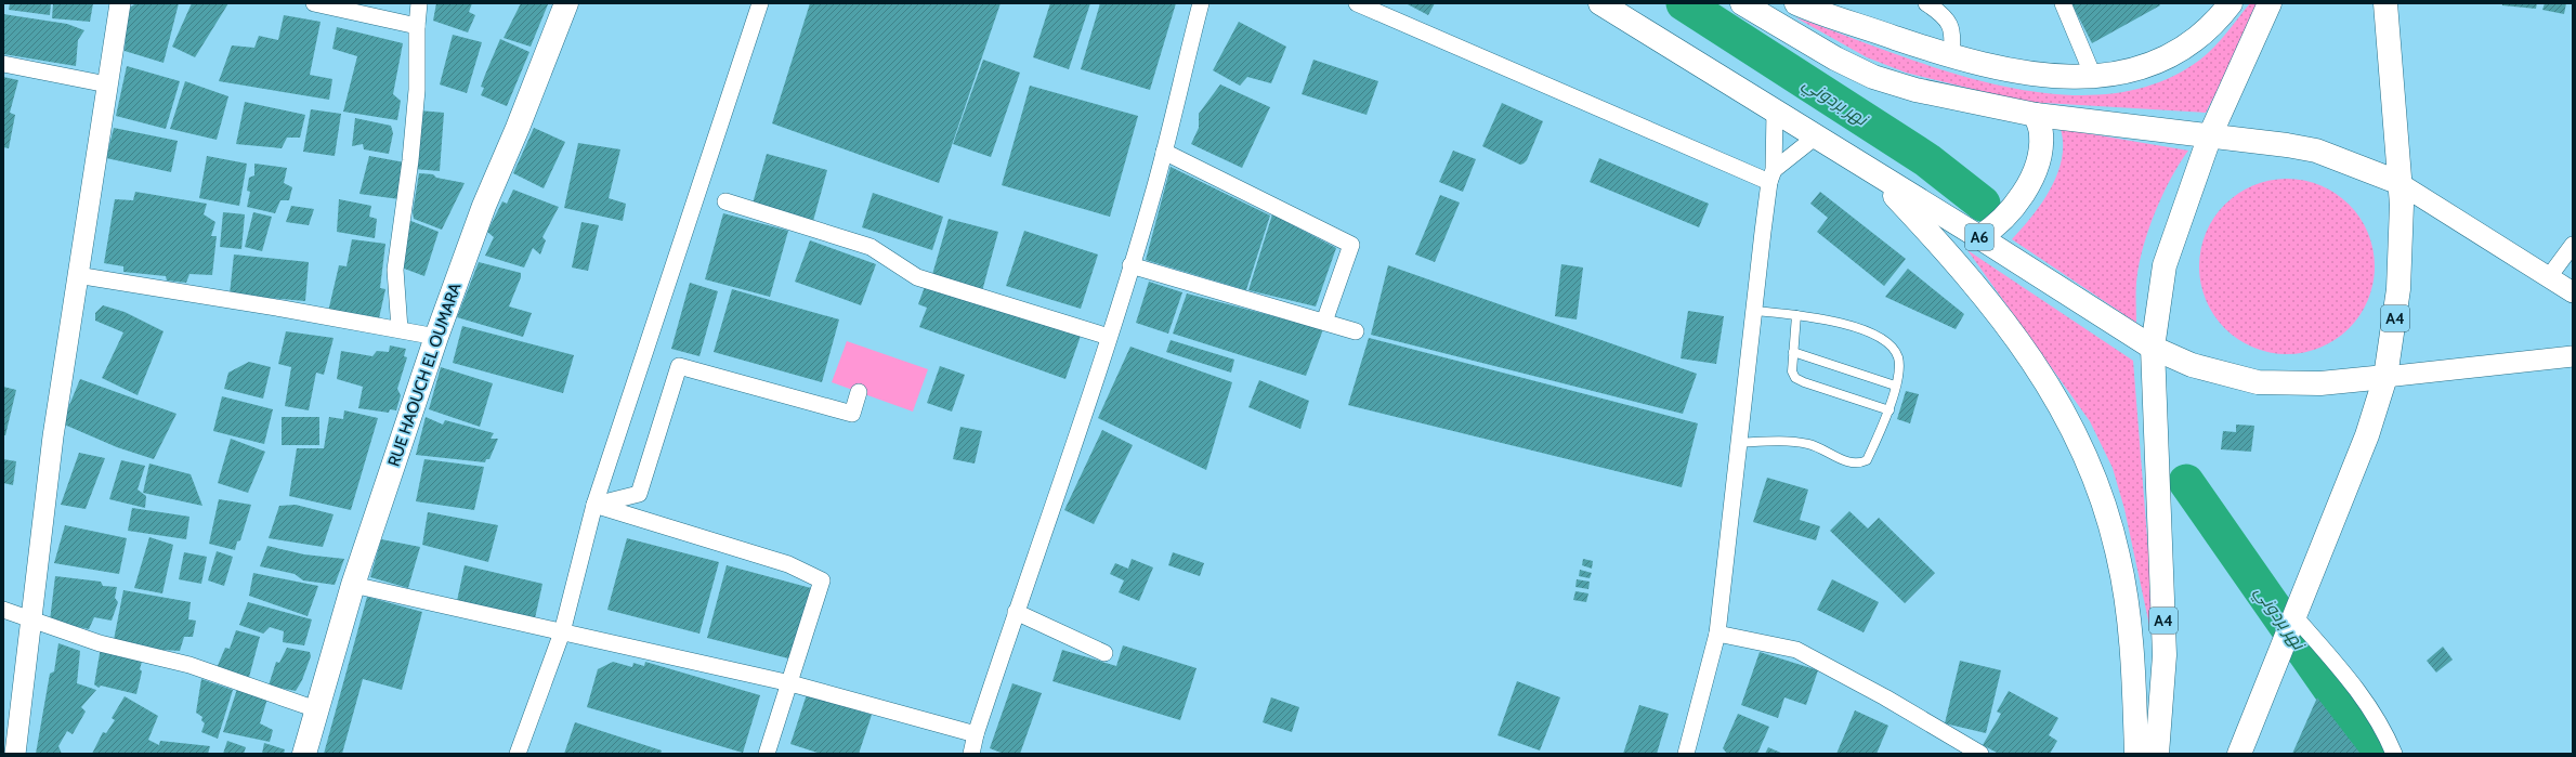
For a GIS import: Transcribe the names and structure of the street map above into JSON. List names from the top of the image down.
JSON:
{
  "streets": {
    "main road": ["A6", "A4", "RUE HAOUCH EL OUMARA"]
  },
  "crossings": [
    ["A6", "A4"]
  ],
  "water": ["نهر بردوني"]
}
